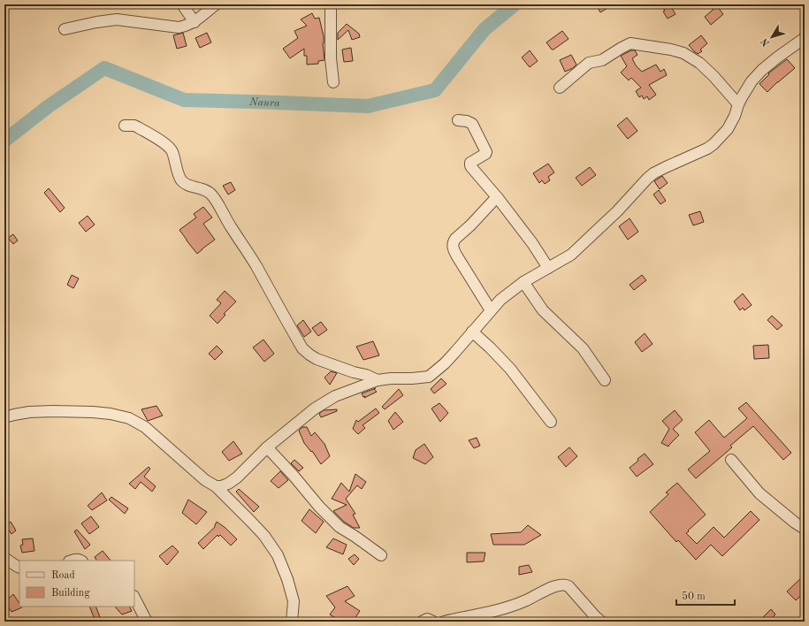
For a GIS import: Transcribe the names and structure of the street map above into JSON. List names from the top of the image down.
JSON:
{
  "water": ["Naura"],
  "legend": ["Road", "Building"],
  "scale_bar": "50 m",
  "north": "bottom left"
}
